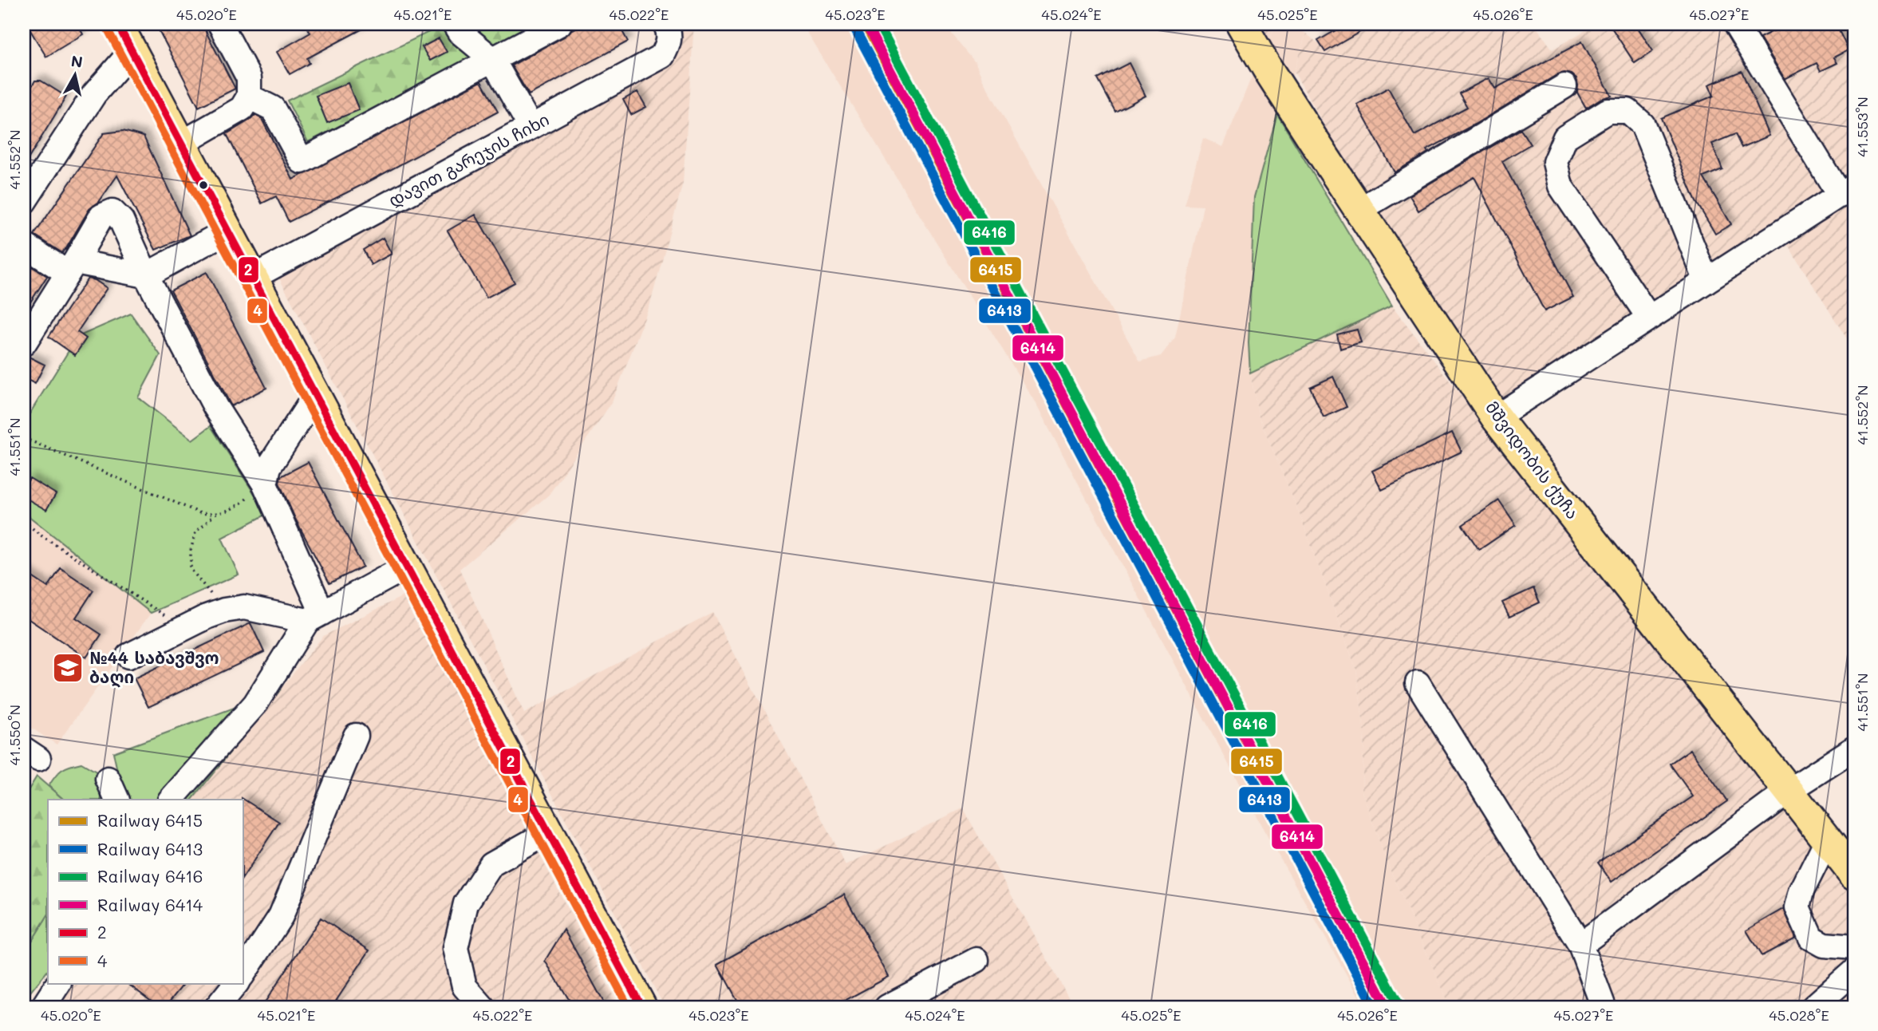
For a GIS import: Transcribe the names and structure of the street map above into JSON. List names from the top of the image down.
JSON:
{
  "streets": {
    "main road": ["მშვიდობის ქუჩა"],
    "street": ["დავით გარეჯის ჩიხი"]
  },
  "places": {
    "school or university": ["№44 საბავშვო ბაღი"]
  },
  "lines": [
    "rail line 6415",
    "rail line 6416",
    "transit line 2",
    "rail line 6413",
    "rail line 6414",
    "transit line 4"
  ],
  "legend": [
    "Railway 6415",
    "Railway 6413",
    "Railway 6416",
    "Railway 6414",
    "2",
    "4"
  ],
  "north": "top",
  "coordinates": [
    "45.020°E",
    "45.021°E",
    "45.022°E",
    "45.023°E",
    "45.024°E",
    "45.025°E",
    "45.026°E",
    "45.027°E",
    "41.553°N",
    "41.552°N",
    "41.551°N",
    "41.550°N",
    "45.028°E"
  ]
}
